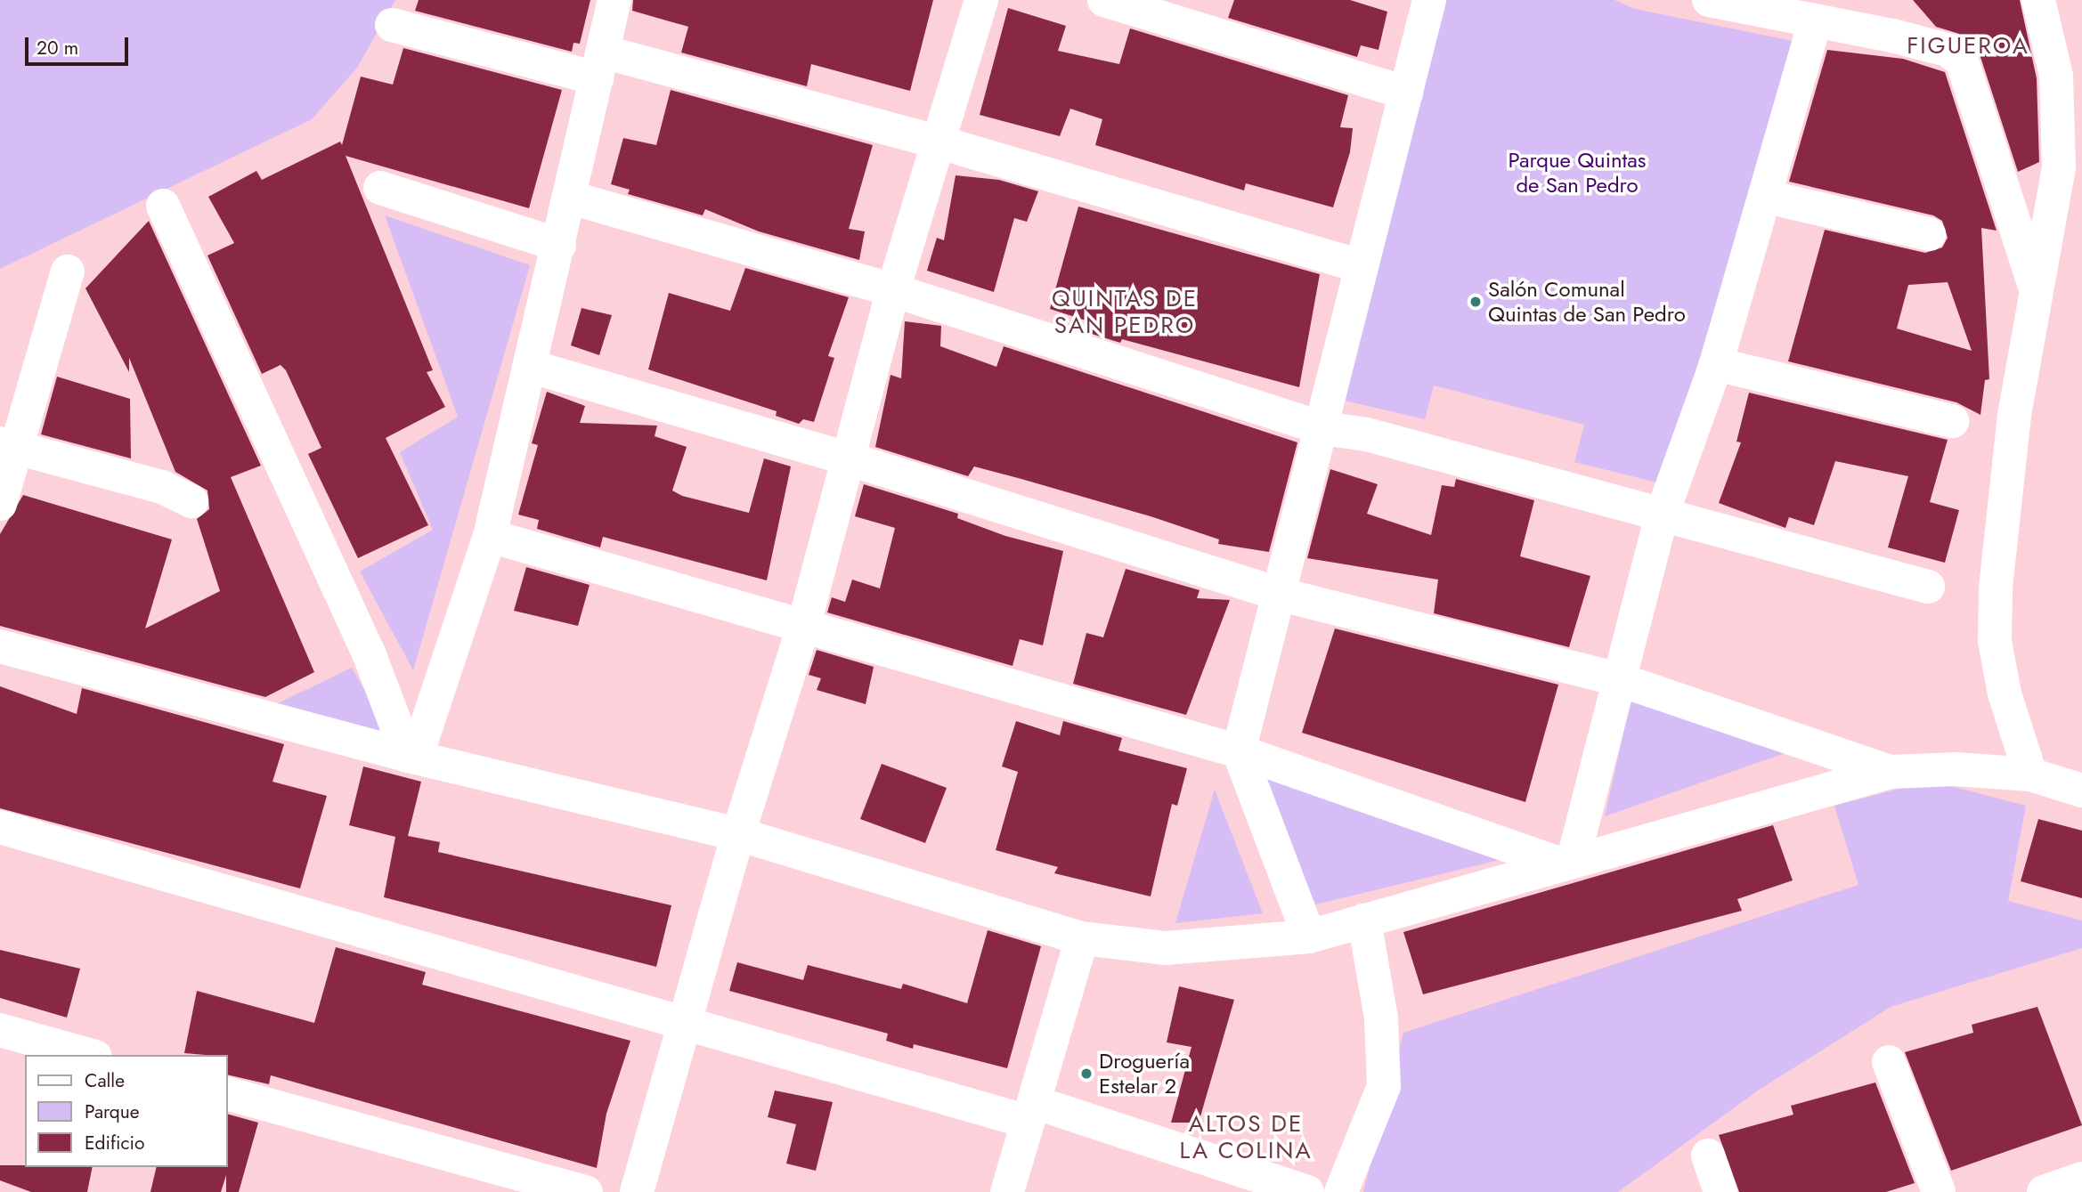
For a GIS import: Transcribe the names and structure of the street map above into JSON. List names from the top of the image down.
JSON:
{
  "districts": ["FIGUEROA", "QUINTAS DE SAN PEDRO", "ALTOS DE LA COLINA"],
  "parks": ["Parque Quintas de San Pedro"],
  "places": ["Salón Comunal Quintas de San Pedro", "Droguería Estelar 2"],
  "legend": ["Calle", "Parque", "Edificio"],
  "scale_bar": "20 m"
}
